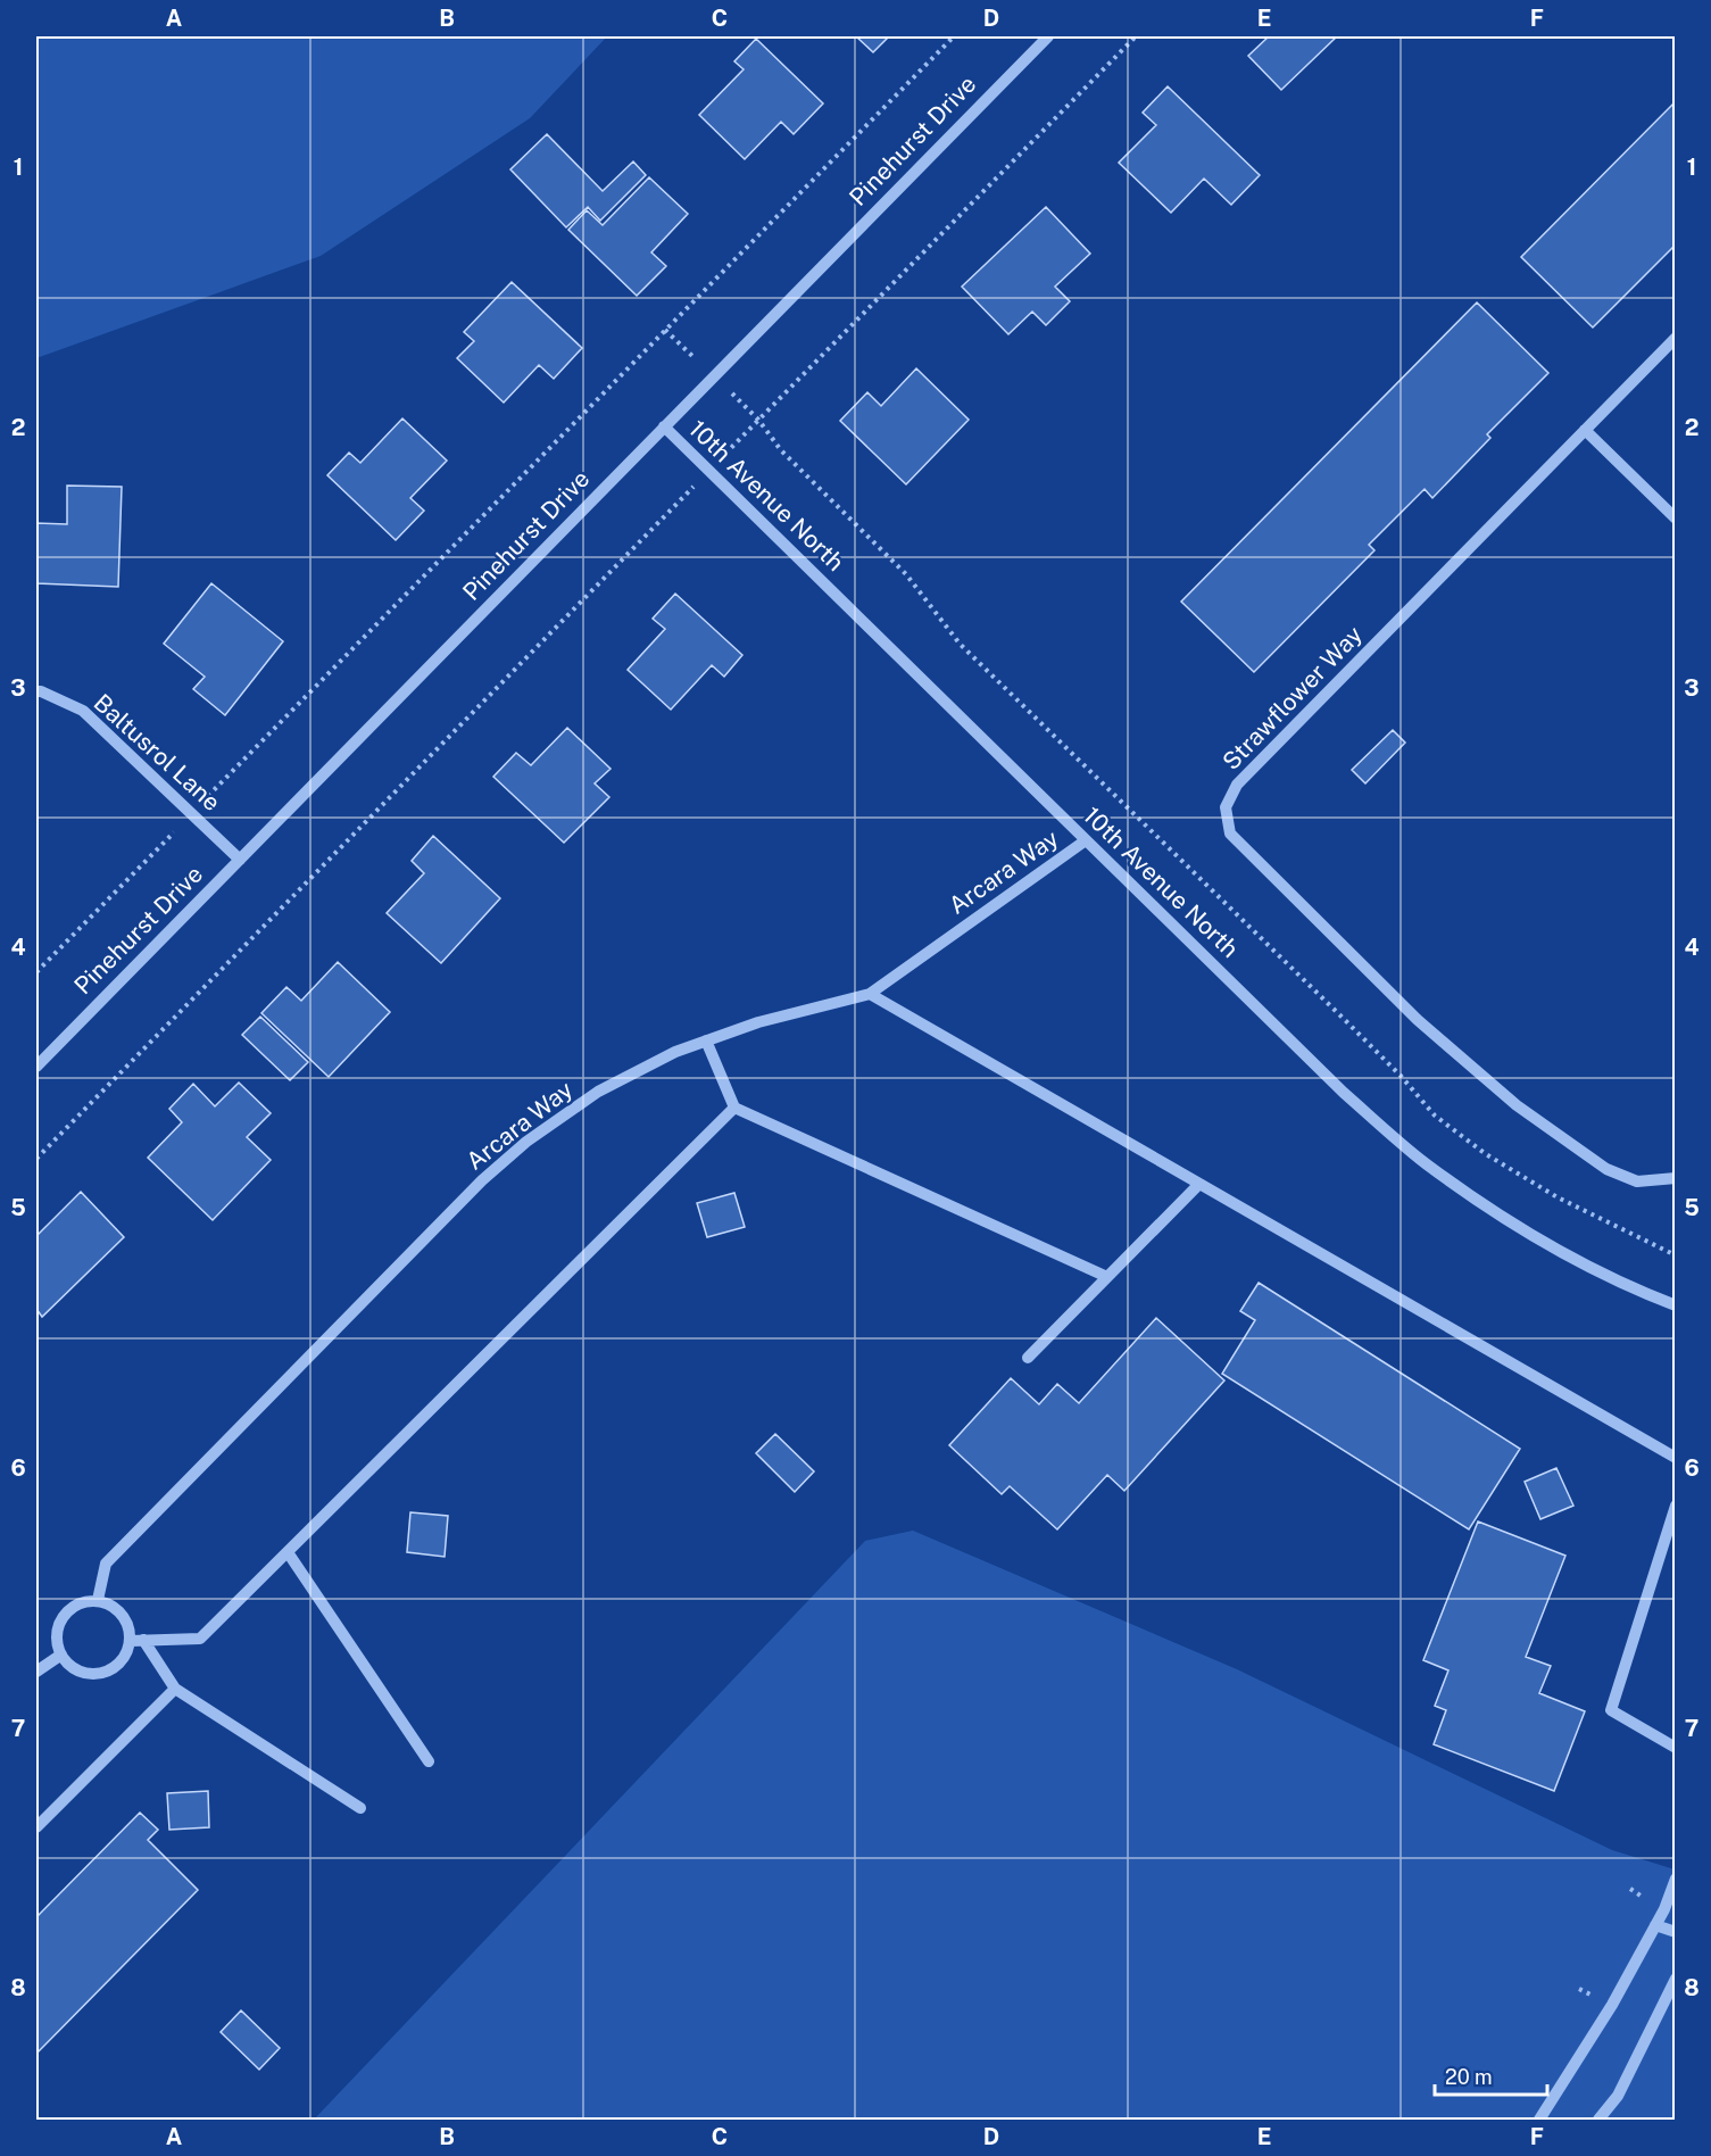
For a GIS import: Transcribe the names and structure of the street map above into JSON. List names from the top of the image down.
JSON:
{
  "streets": {
    "street": [
      "Pinehurst Drive",
      "10th Avenue North",
      "Strawflower Way",
      "Baltusrol Lane",
      "Arcara Way"
    ]
  },
  "crossings": [
    ["Pinehurst Drive", "10th Avenue North"],
    ["Pinehurst Drive", "Baltusrol Lane"],
    ["10th Avenue North", "Arcara Way"]
  ],
  "scale_bar": "20 m",
  "grid": {
    "columns": [
      "A",
      "B",
      "C",
      "D",
      "E",
      "F"
    ],
    "rows": [
      "1",
      "2",
      "3",
      "4",
      "5",
      "6",
      "7",
      "8"
    ]
  }
}
